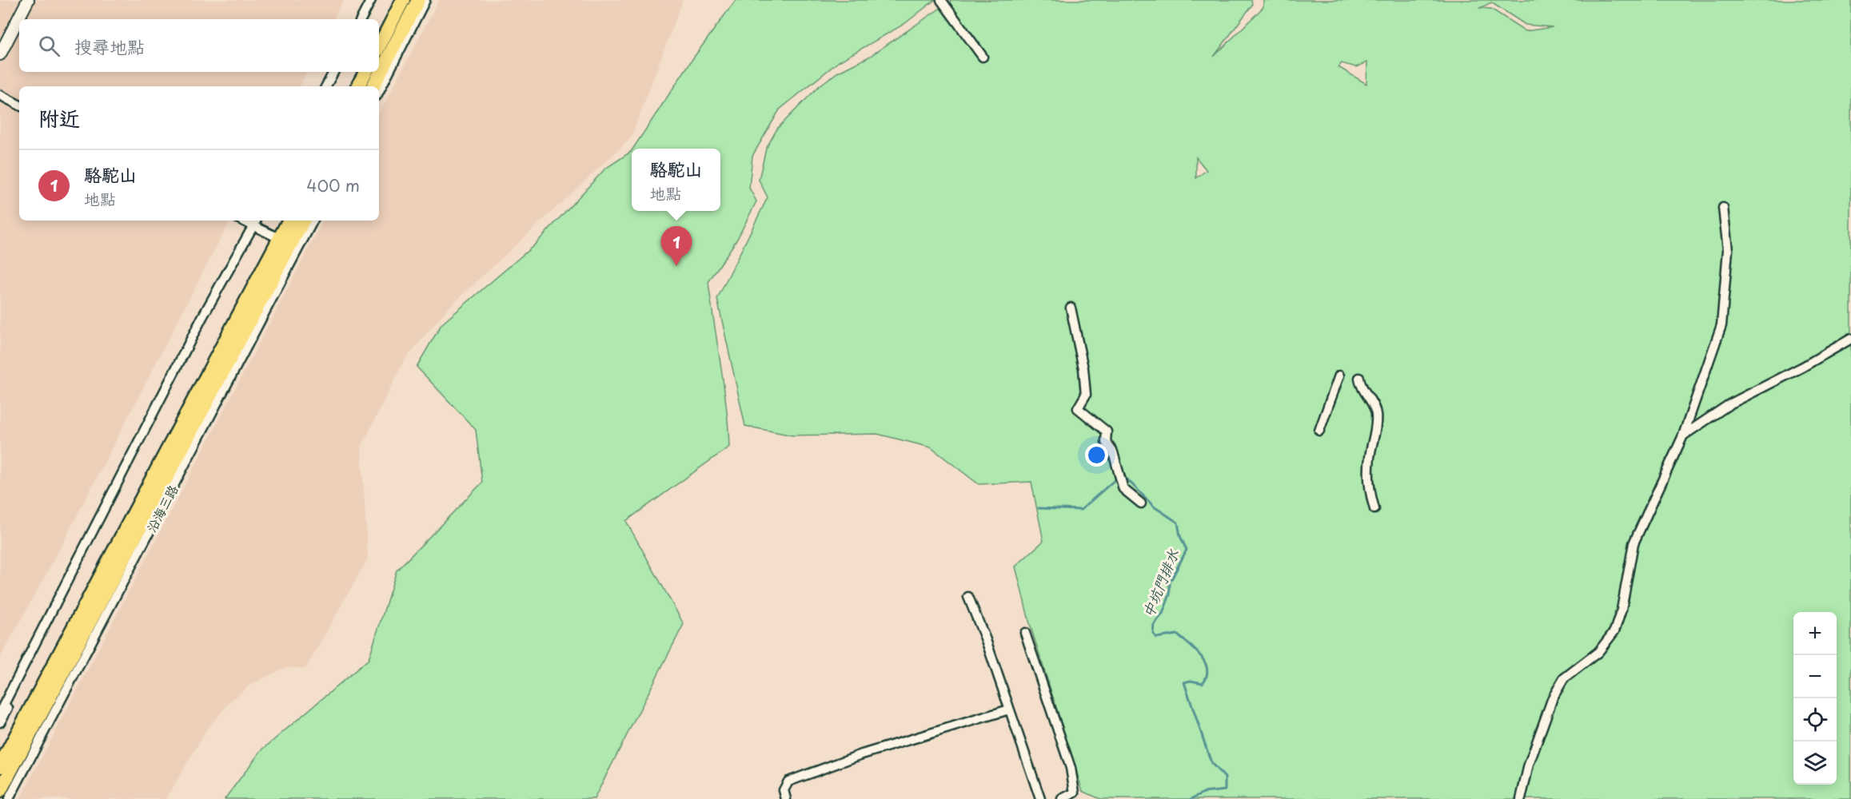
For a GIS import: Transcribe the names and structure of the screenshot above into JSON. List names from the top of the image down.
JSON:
{
  "streets": {
    "main road": ["沿海三路"]
  },
  "water": ["中坑門排水"],
  "page": {
    "search": "搜尋地點",
    "heading": "附近",
    "popup": ["駱駝山", "地點"],
    "list": [
      {
        "mark": "1",
        "name": "駱駝山",
        "note": "地點",
        "value": "400 m"
      }
    ],
    "pins": "1",
    "map_buttons": ["+", "−"]
  }
}
